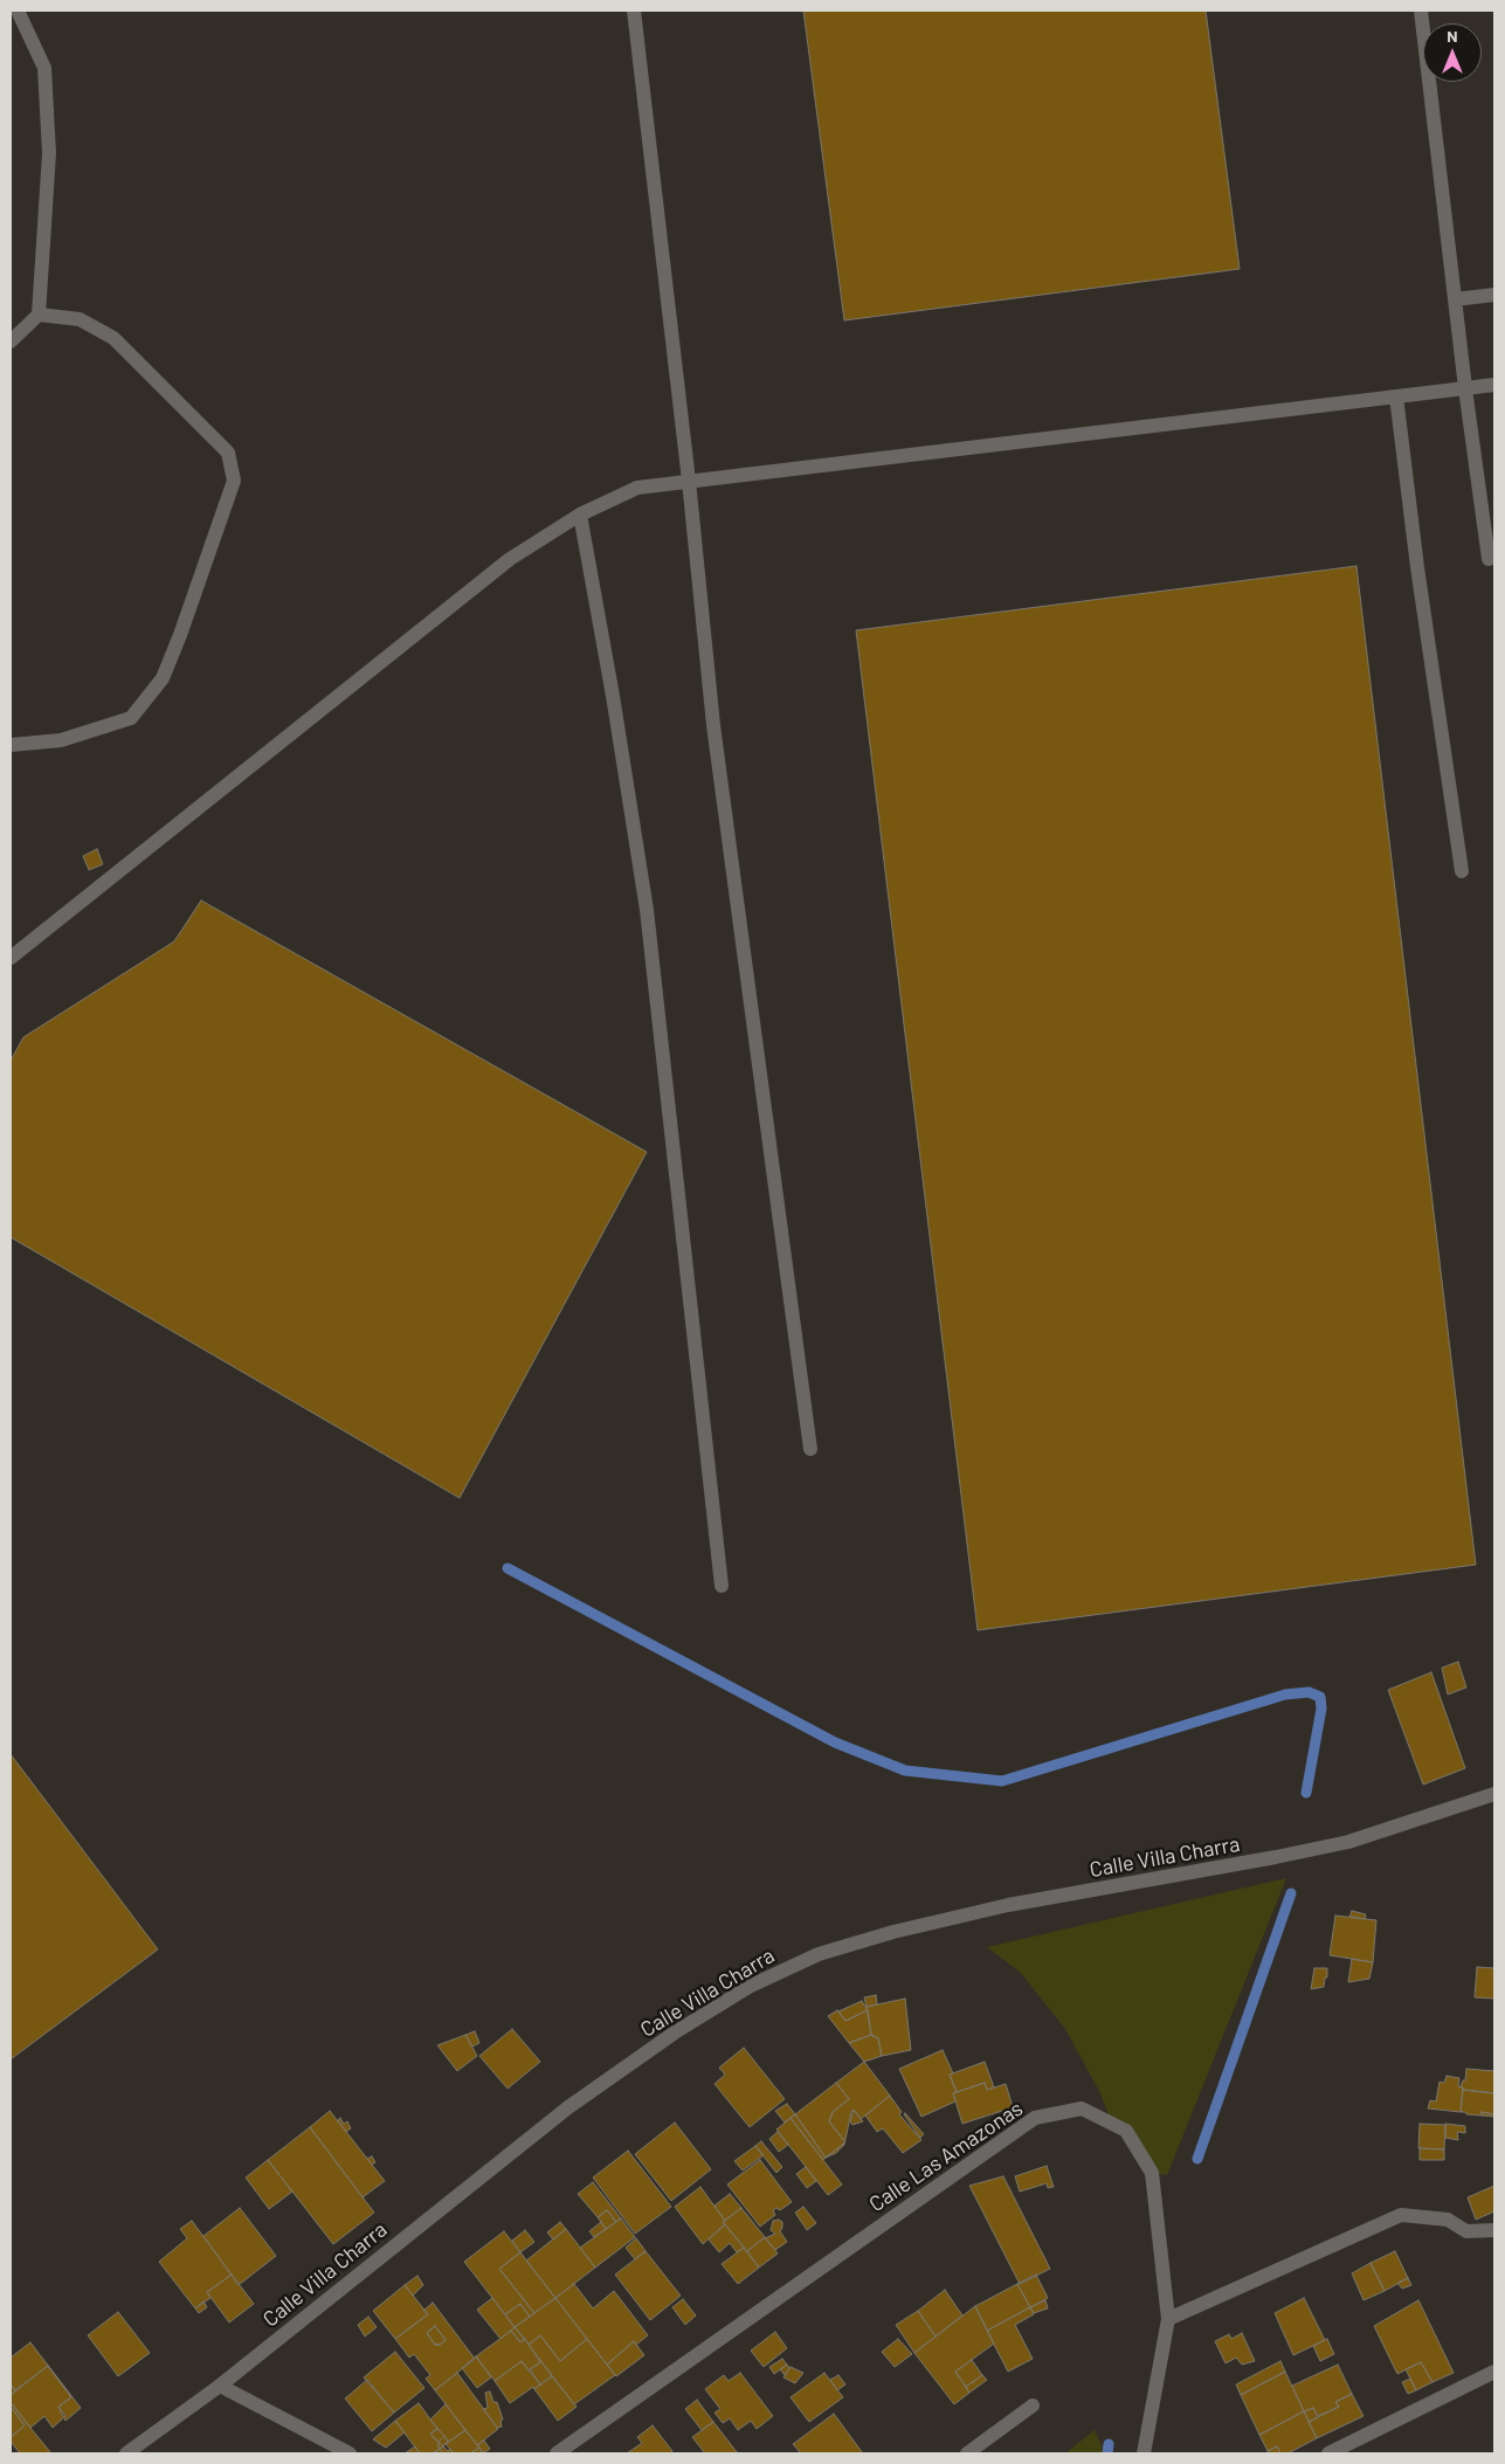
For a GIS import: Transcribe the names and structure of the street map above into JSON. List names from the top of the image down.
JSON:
{
  "streets": {
    "street": ["Calle Villa Charra", "Calle Las Amazonas"]
  },
  "north": "top"
}
